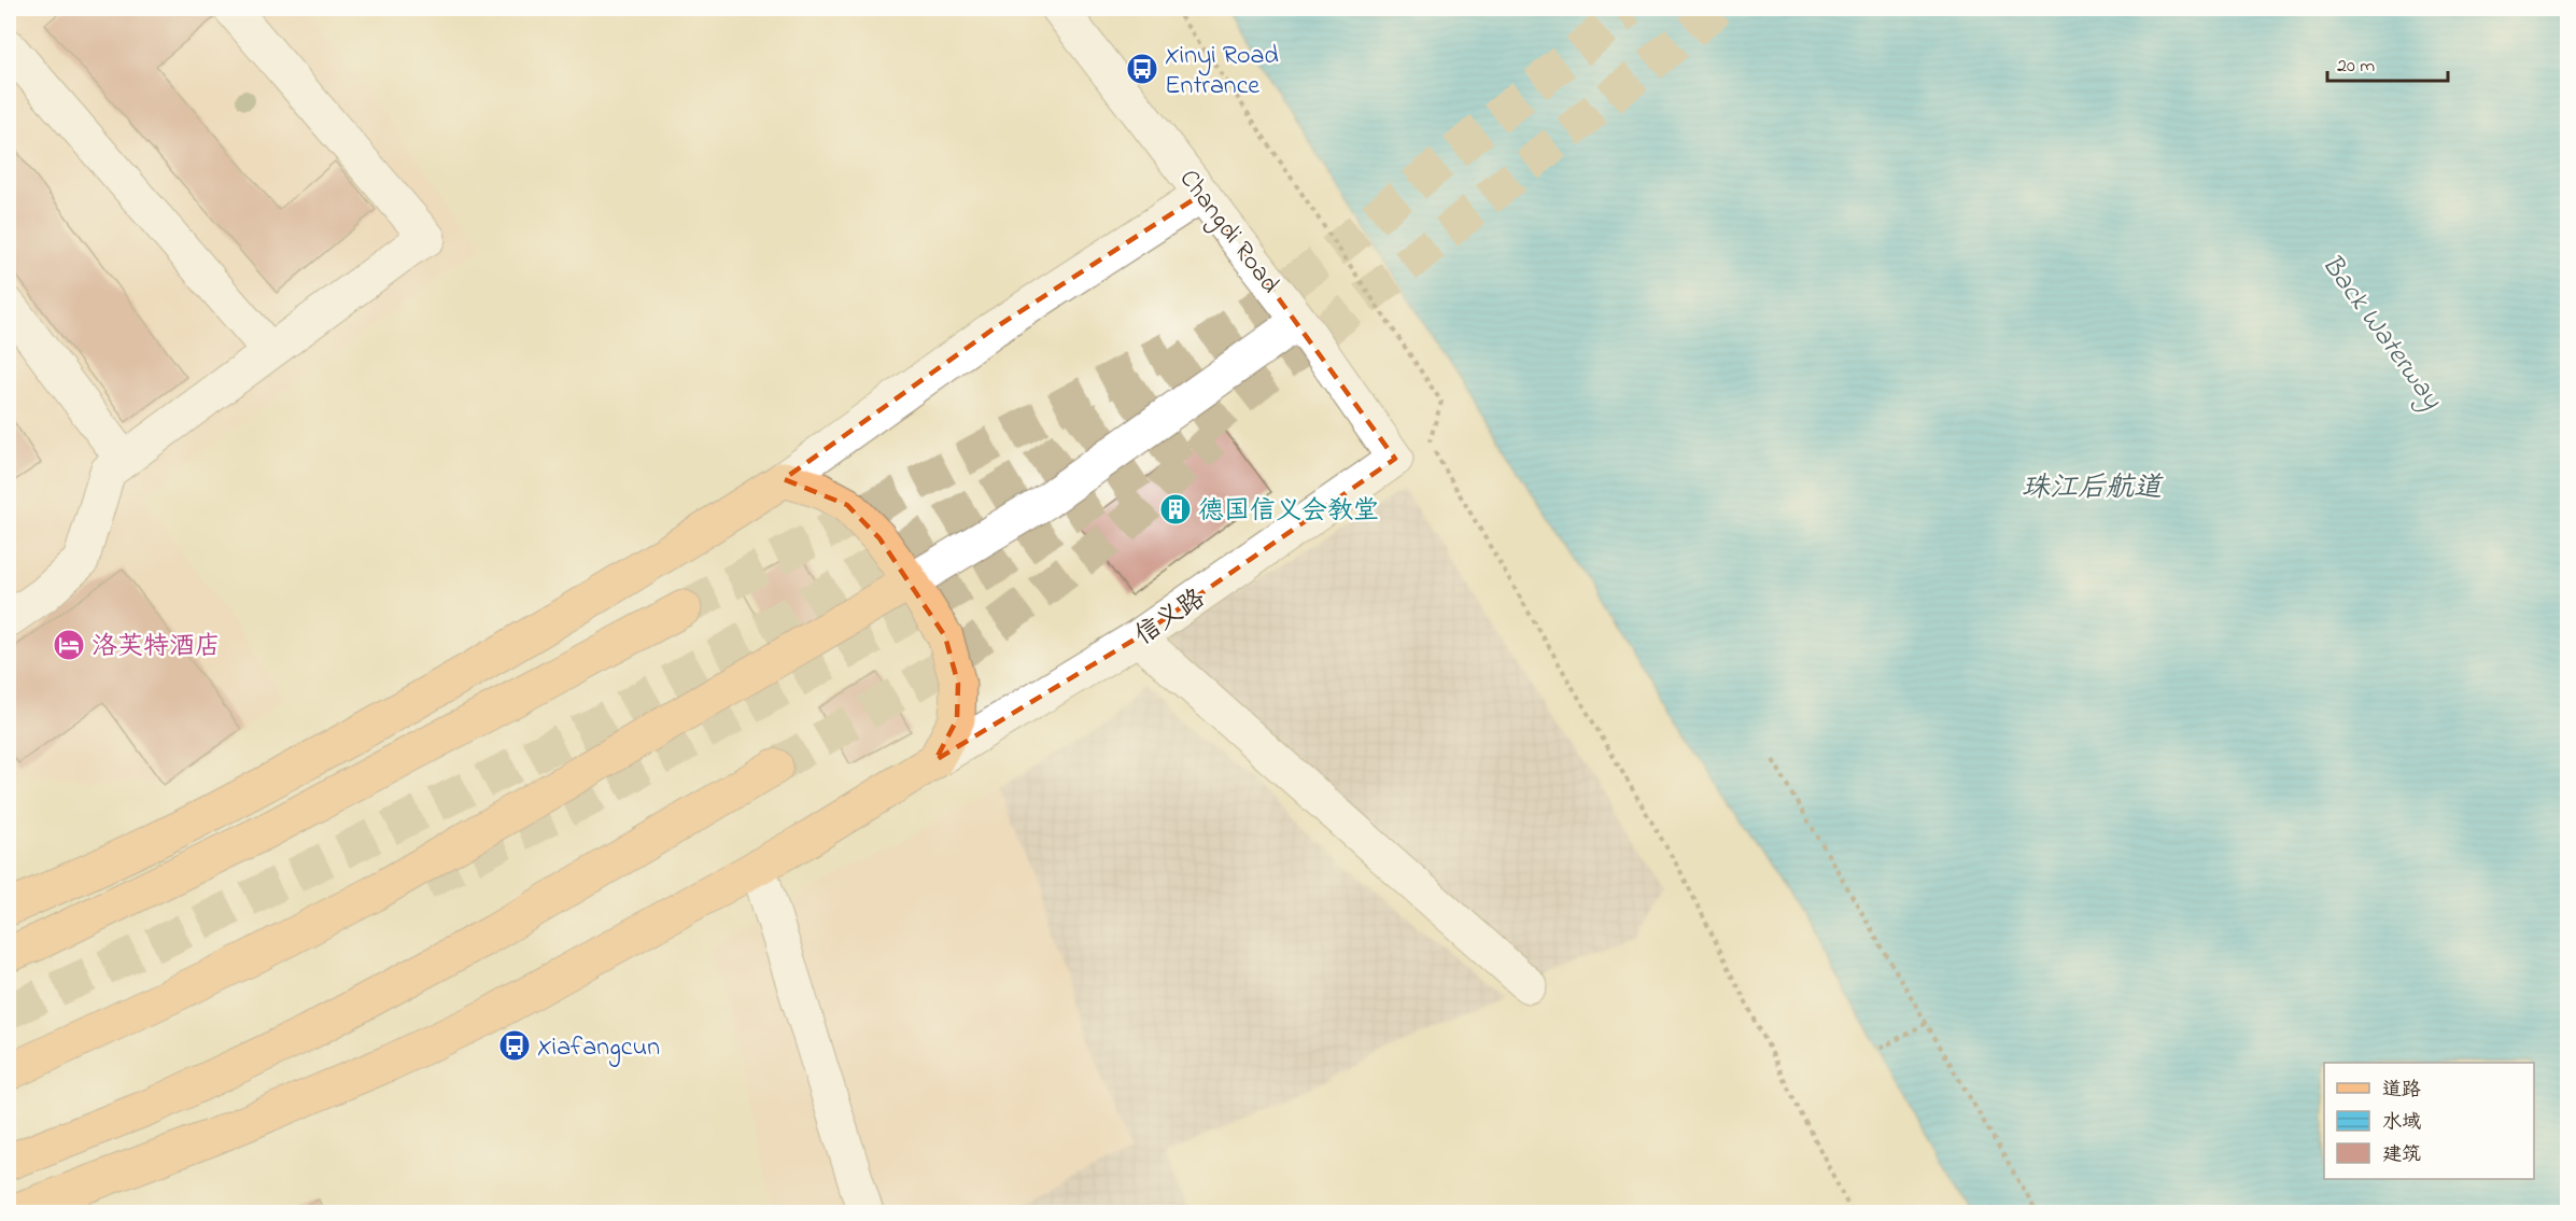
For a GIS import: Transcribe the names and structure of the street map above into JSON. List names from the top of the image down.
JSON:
{
  "streets": {
    "street": ["Changdi Road", "信义路"]
  },
  "crossings": [
    ["Changdi Road", "信义路"]
  ],
  "water": ["Back Waterway", "珠江后航道"],
  "places": {
    "bus stop": ["Xinyi Road Entrance", "Xiafangcun"],
    "building": ["德国信义会教堂"],
    "hotel": ["洛芙特酒店"]
  },
  "legend": ["道路", "水域", "建筑"],
  "scale_bar": "20 m"
}
